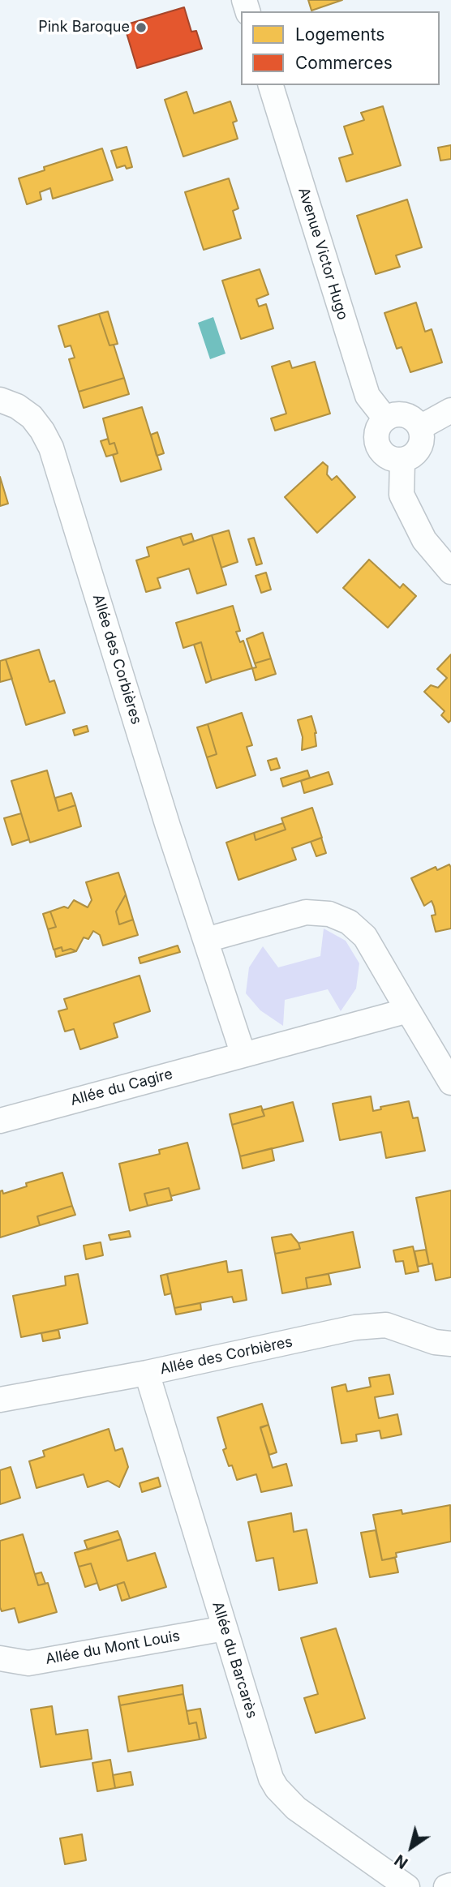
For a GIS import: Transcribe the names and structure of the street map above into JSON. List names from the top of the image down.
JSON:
{
  "streets": {
    "street": [
      "Avenue Victor Hugo",
      "Allée des Corbières",
      "Allée du Cagire",
      "Allée du Mont Louis",
      "Allée du Barcarès"
    ]
  },
  "crossings": [
    ["Allée des Corbières", "Allée du Cagire"],
    ["Allée des Corbières", "Allée du Barcarès"],
    ["Allée du Mont Louis", "Allée du Barcarès"]
  ],
  "places": ["Pink Baroque"],
  "legend": ["Logements", "Commerces"],
  "north": "bottom left"
}
